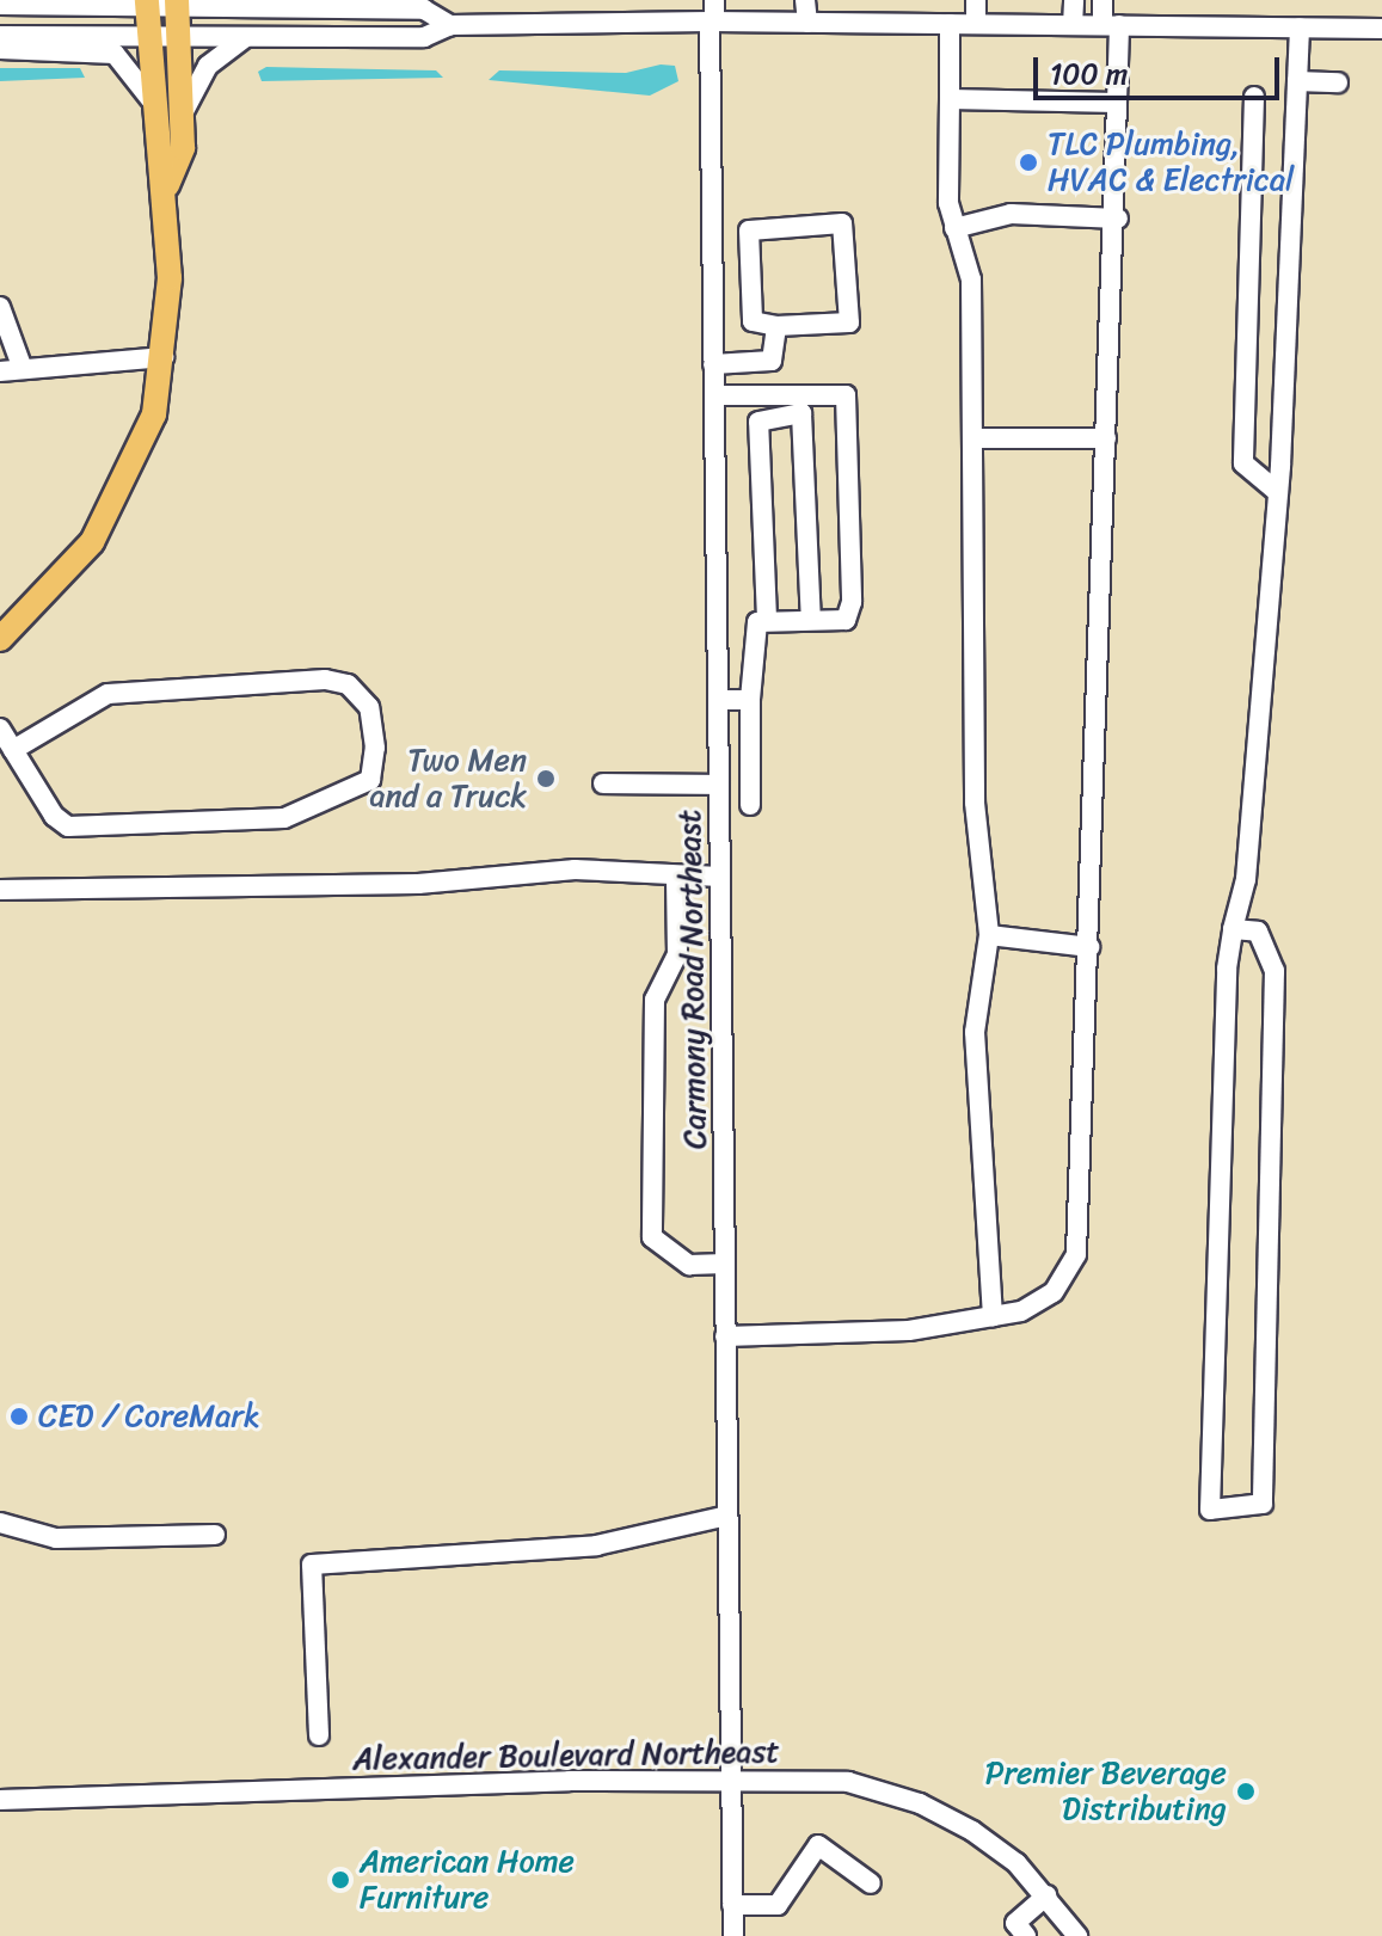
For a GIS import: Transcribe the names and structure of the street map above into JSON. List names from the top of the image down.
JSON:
{
  "streets": {
    "street": ["Carmony Road Northeast", "Alexander Boulevard Northeast"]
  },
  "crossings": [
    ["Carmony Road Northeast", "Alexander Boulevard Northeast"]
  ],
  "places": [
    "TLC Plumbing, HVAC & Electrical",
    "Two Men and a Truck",
    "CED / CoreMark",
    "Premier Beverage Distributing",
    "American Home Furniture"
  ],
  "scale_bar": "100 m"
}
